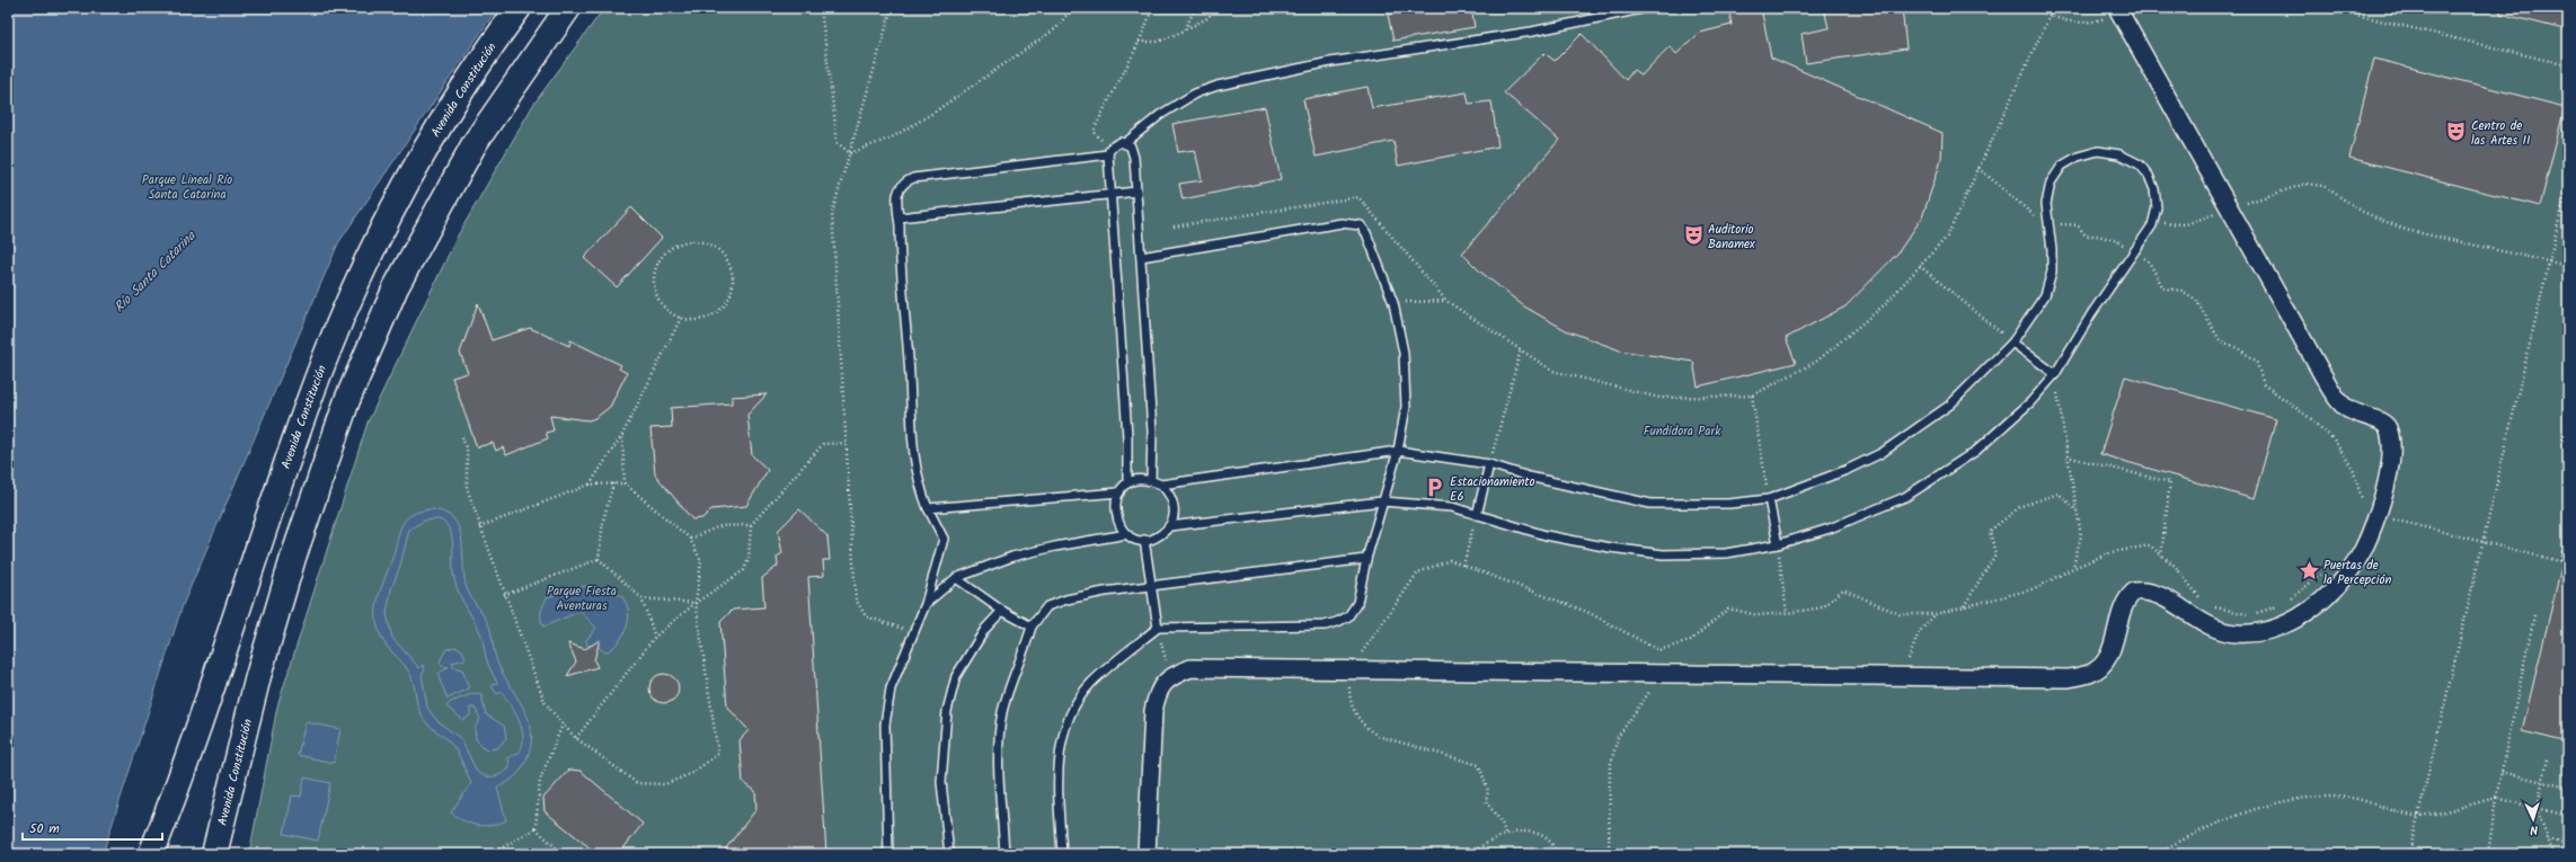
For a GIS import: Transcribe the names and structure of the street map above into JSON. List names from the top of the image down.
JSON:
{
  "streets": {
    "highway": ["Avenida Constitución"]
  },
  "water": ["Río Santa Catarina"],
  "parks": ["Parque Lineal Río Santa Catarina", "Fundidora Park", "Parque Fiesta Aventuras"],
  "places": {
    "theatre": ["Centro de las Artes II", "Auditorio Banamex"],
    "parking": ["Estacionamiento E6"],
    "place": ["Puertas de la Percepción"]
  },
  "scale_bar": "50 m",
  "north": "bottom"
}
